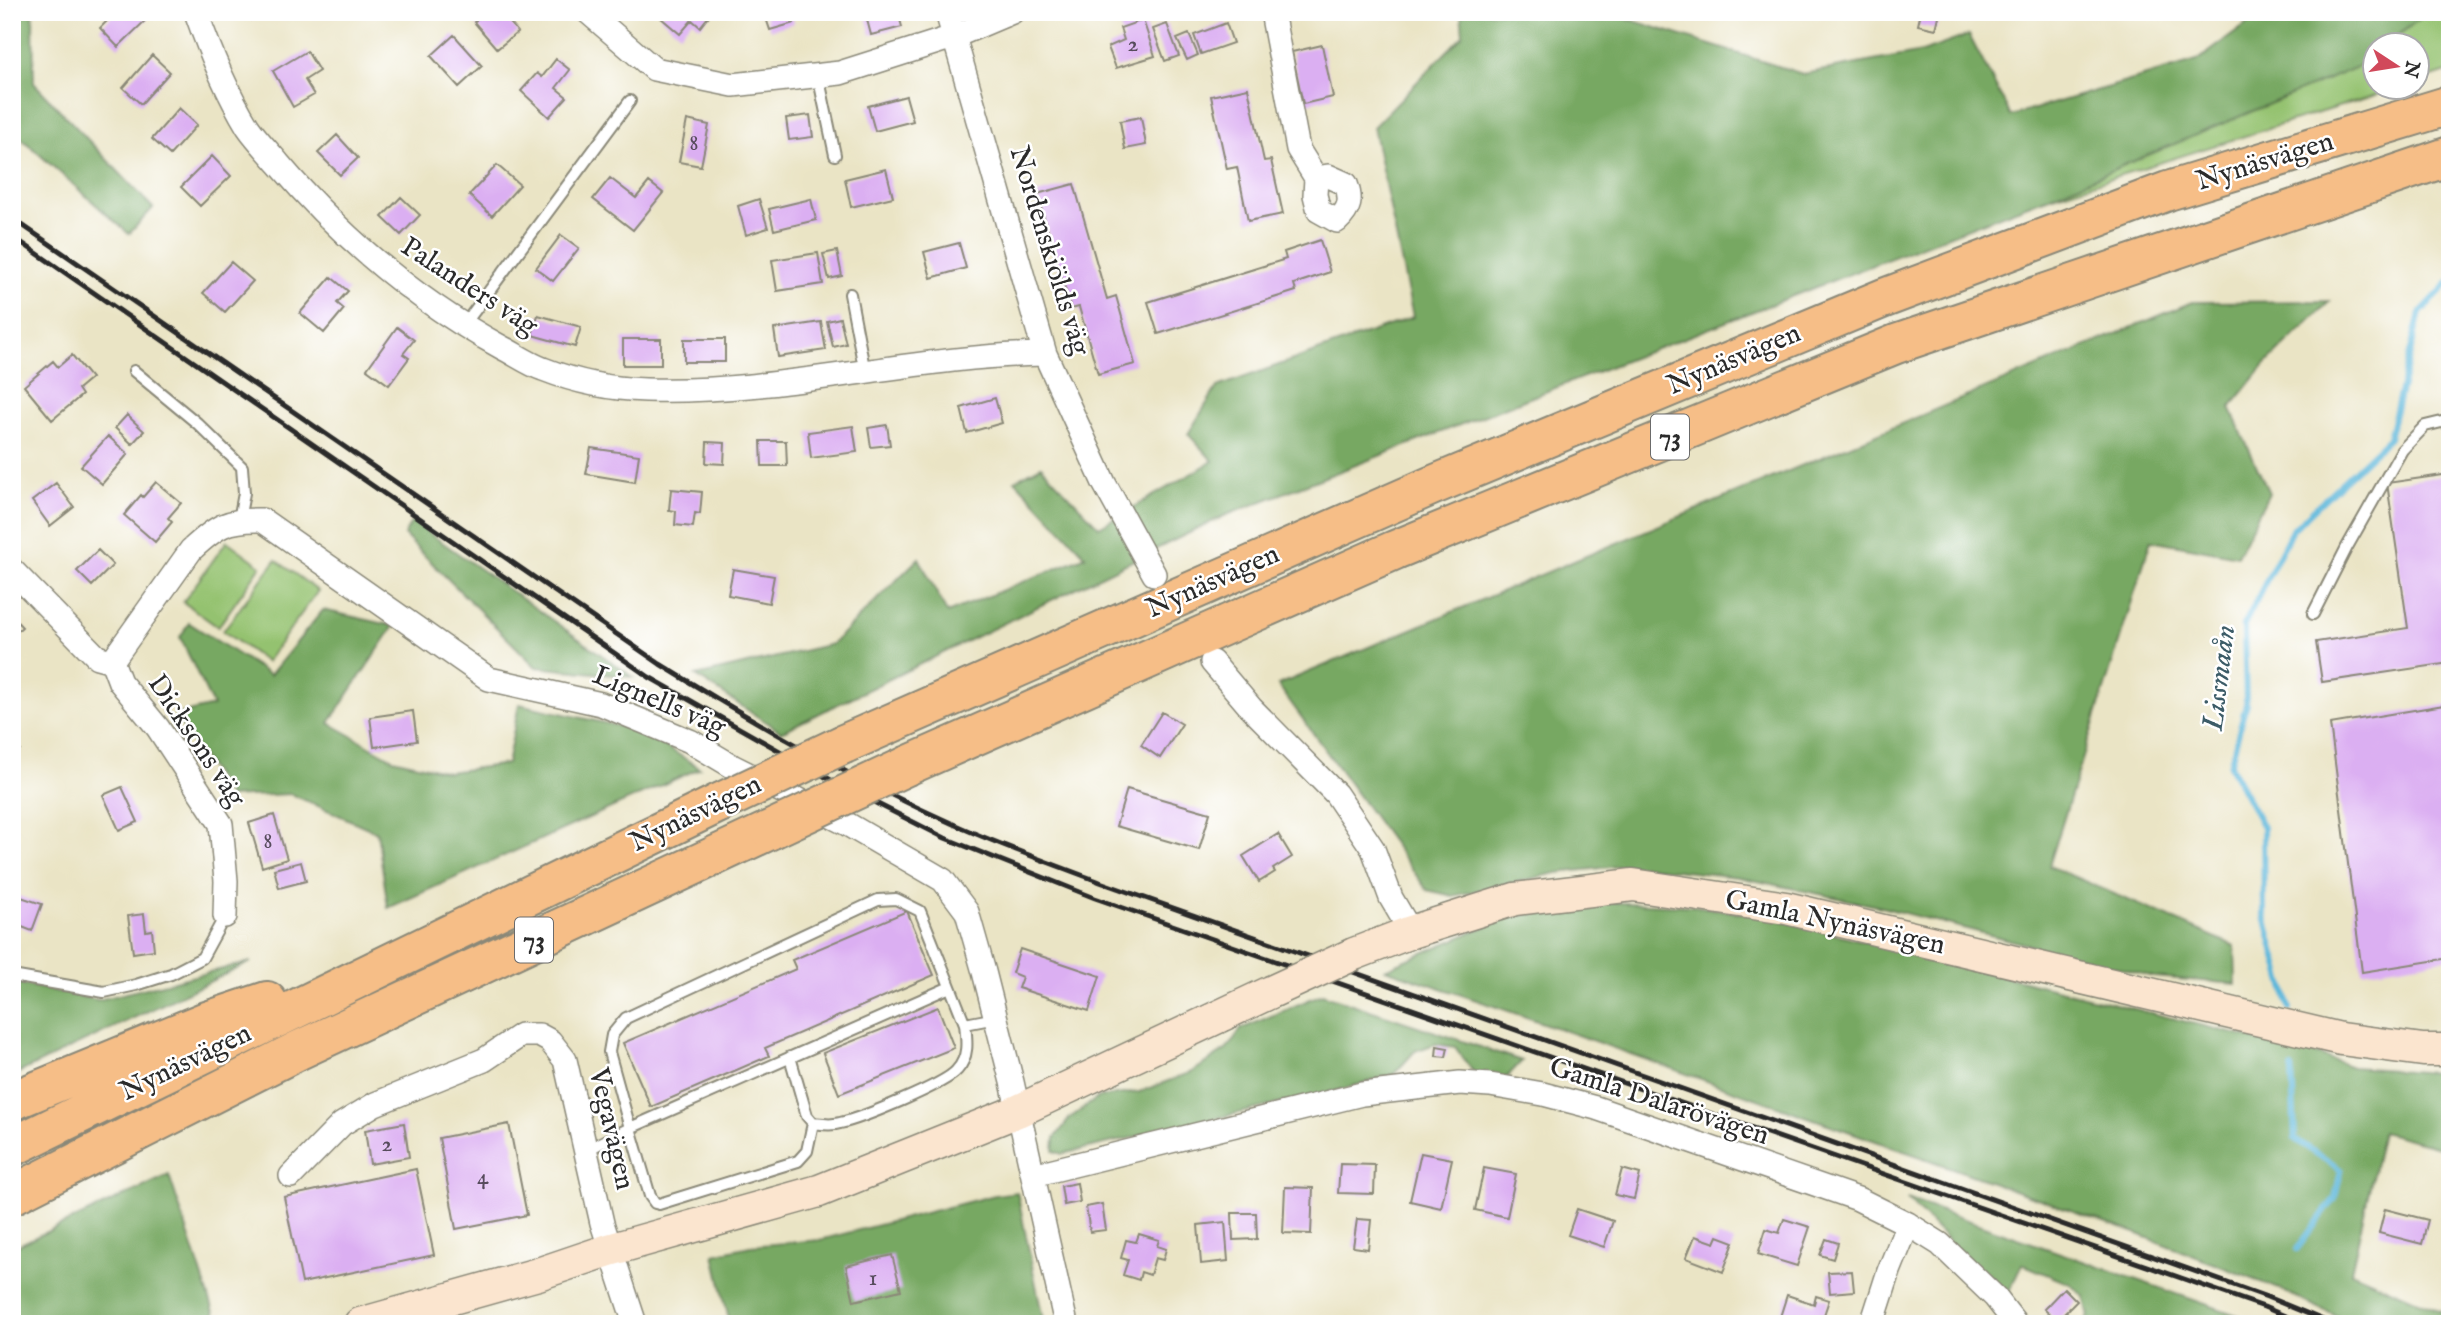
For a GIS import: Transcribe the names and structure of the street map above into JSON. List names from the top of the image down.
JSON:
{
  "streets": {
    "highway": ["Nynäsvägen", "73"],
    "street": [
      "Nordenskiölds väg",
      "Palanders väg",
      "Lignells väg",
      "Dicksons väg",
      "Gamla Nynäsvägen",
      "Gamla Dalarövägen",
      "Vegavägen"
    ]
  },
  "crossings": [
    ["Nordenskiölds väg", "Palanders väg"],
    ["Lignells väg", "Gamla Dalarövägen"]
  ],
  "water": ["Lissmaån"],
  "house_numbers": [
    "2",
    "8",
    "8",
    "2",
    "4",
    "1"
  ],
  "north": "right"
}
